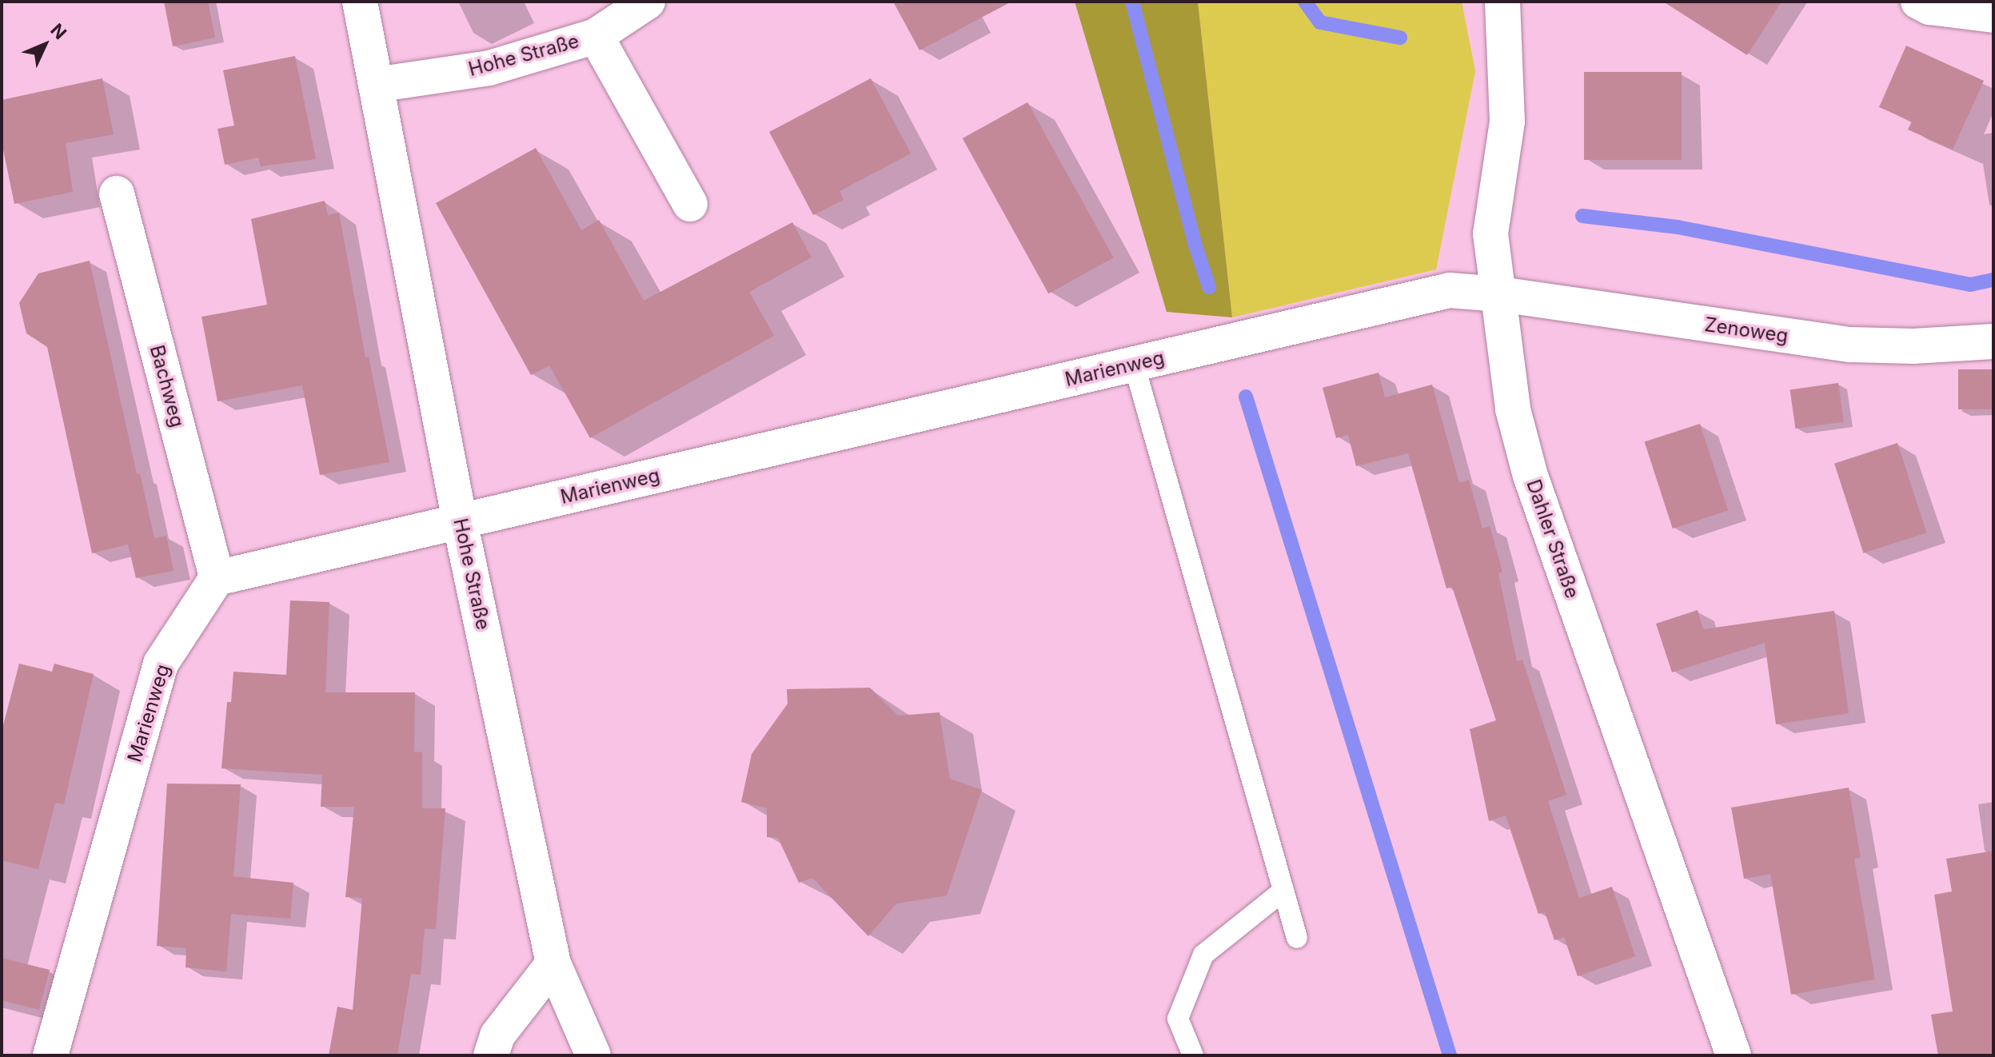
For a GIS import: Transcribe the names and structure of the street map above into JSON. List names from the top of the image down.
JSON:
{
  "streets": {
    "street": [
      "Hohe Straße",
      "Zenoweg",
      "Marienweg",
      "Bachweg",
      "Dahler Straße"
    ]
  },
  "crossings": [
    ["Hohe Straße", "Marienweg"],
    ["Zenoweg", "Marienweg"],
    ["Zenoweg", "Dahler Straße"],
    ["Marienweg", "Bachweg"],
    ["Marienweg", "Dahler Straße"]
  ],
  "north": "top right"
}
